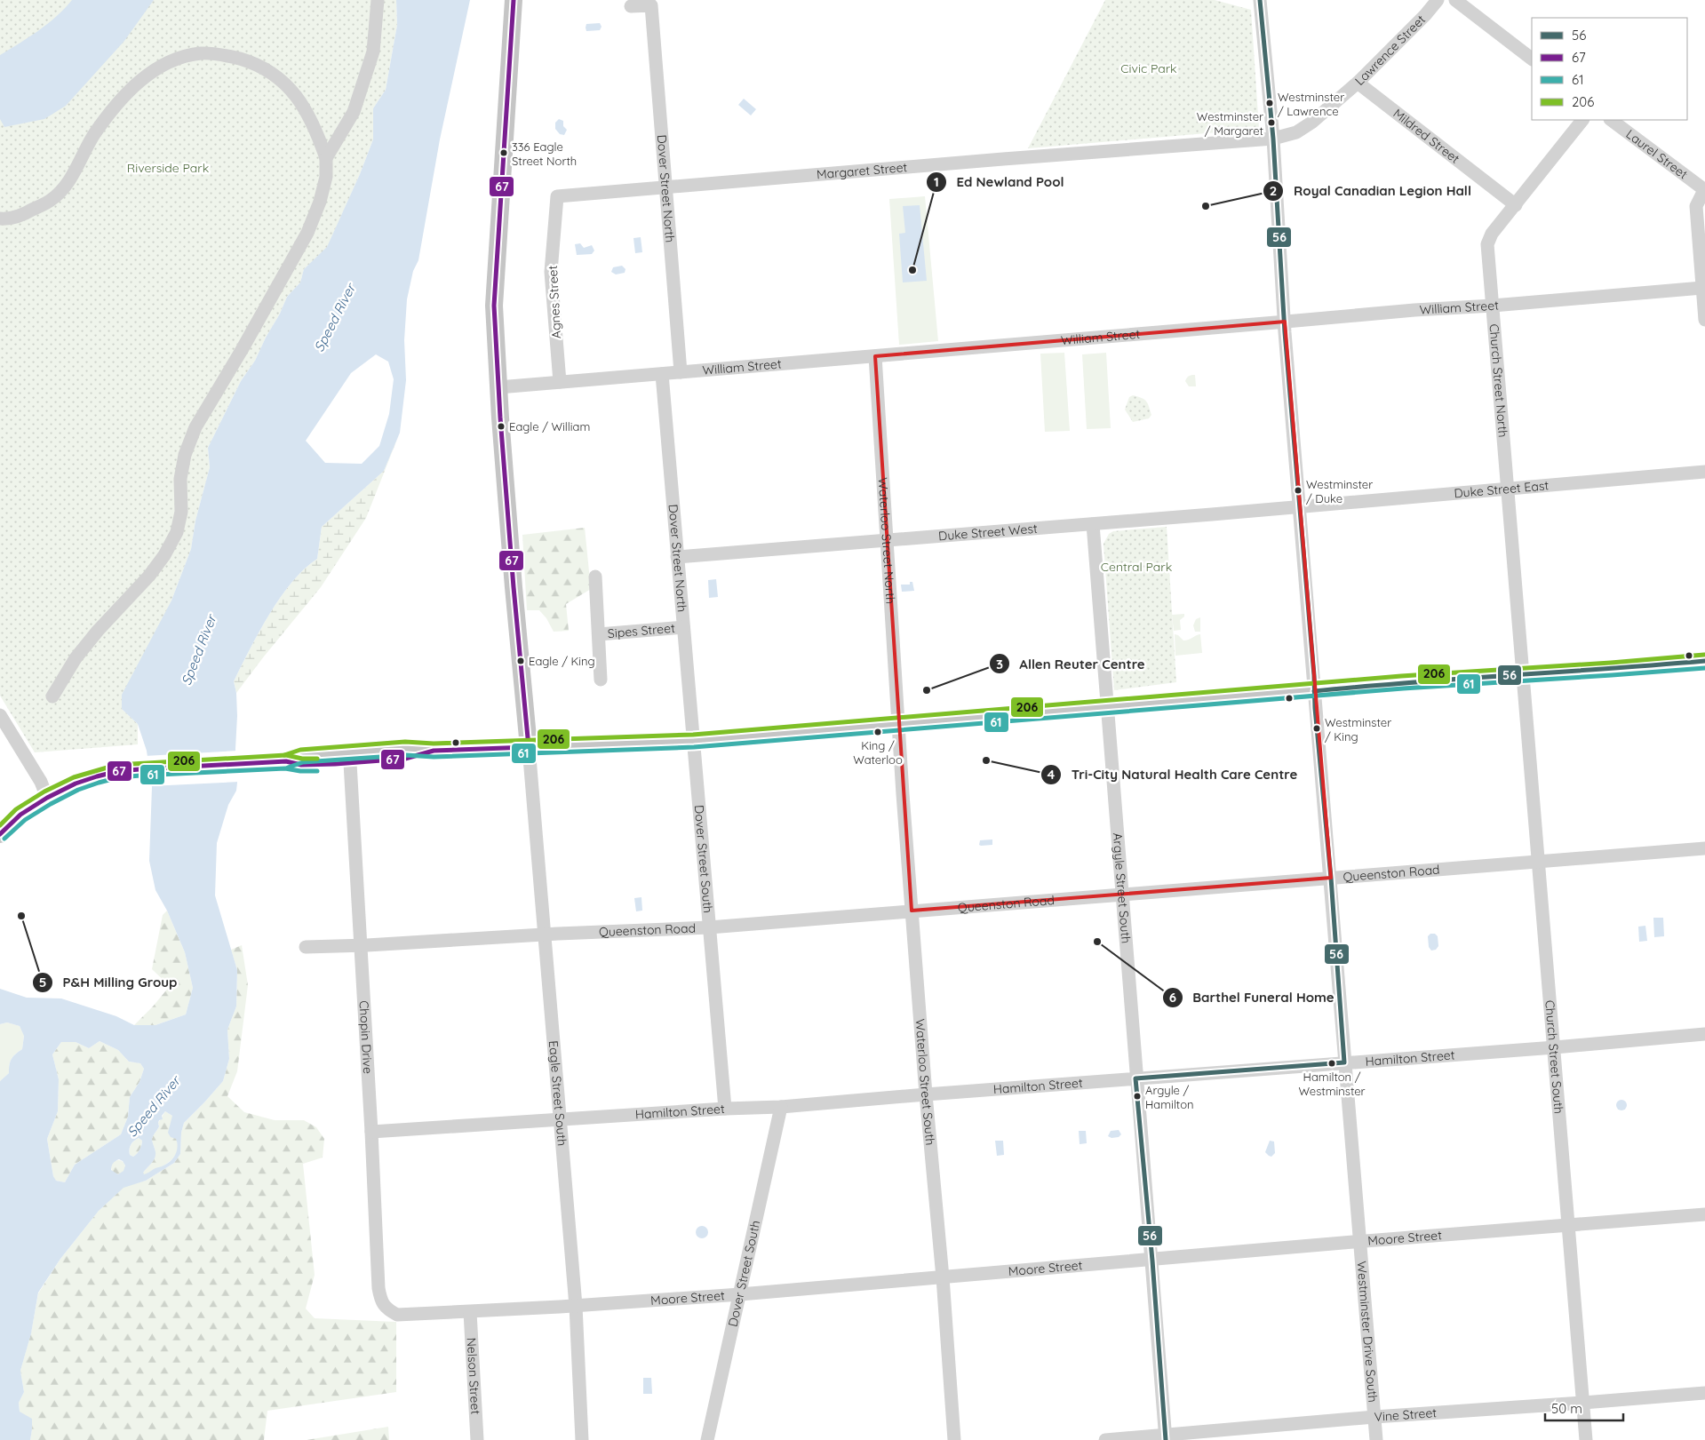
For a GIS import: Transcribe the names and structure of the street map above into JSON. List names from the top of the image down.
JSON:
{
  "streets": {
    "street": [
      "Lawrence Street",
      "Mildred Street",
      "Laurel Street",
      "Margaret Street",
      "Dover Street North",
      "Agnes Street",
      "William Street",
      "Church Street North",
      "Duke Street East",
      "Duke Street West",
      "Waterloo Street North",
      "Sipes Street",
      "Dover Street South",
      "Queenston Road",
      "Argyle Street South",
      "Chopin Drive",
      "Church Street South",
      "Hamilton Street",
      "Waterloo Street South",
      "Eagle Street South",
      "Moore Street",
      "Westminster Drive South",
      "Nelson Street",
      "Vine Street"
    ]
  },
  "crossings": [
    ["Lawrence Street", "Mildred Street"],
    ["Lawrence Street", "Margaret Street"],
    ["Lawrence Street", "Westminster Drive South"],
    ["Mildred Street", "Church Street North"],
    ["Margaret Street", "Dover Street North"],
    ["Margaret Street", "Agnes Street"],
    ["Margaret Street", "Westminster Drive South"],
    ["Dover Street North", "William Street"],
    ["Dover Street North", "Duke Street West"],
    ["Dover Street North", "Sipes Street"],
    ["Dover Street North", "Dover Street South"],
    ["Agnes Street", "William Street"],
    ["William Street", "Church Street North"],
    ["William Street", "Waterloo Street North"],
    ["William Street", "Westminster Drive South"],
    ["Church Street North", "Duke Street East"],
    ["Church Street North", "Church Street South"],
    ["Duke Street East", "Duke Street West"],
    ["Duke Street East", "Westminster Drive South"],
    ["Duke Street West", "Waterloo Street North"],
    ["Duke Street West", "Argyle Street South"],
    ["Duke Street West", "Westminster Drive South"],
    ["Waterloo Street North", "Waterloo Street South"],
    ["Dover Street South", "Queenston Road"],
    ["Dover Street South", "Hamilton Street"],
    ["Dover Street South", "Moore Street"],
    ["Queenston Road", "Argyle Street South"],
    ["Queenston Road", "Chopin Drive"],
    ["Queenston Road", "Church Street South"],
    ["Queenston Road", "Waterloo Street South"],
    ["Queenston Road", "Eagle Street South"],
    ["Queenston Road", "Westminster Drive South"],
    ["Argyle Street South", "Hamilton Street"],
    ["Argyle Street South", "Moore Street"],
    ["Argyle Street South", "Vine Street"],
    ["Chopin Drive", "Hamilton Street"],
    ["Chopin Drive", "Moore Street"],
    ["Church Street South", "Hamilton Street"],
    ["Church Street South", "Moore Street"],
    ["Church Street South", "Vine Street"],
    ["Hamilton Street", "Waterloo Street South"],
    ["Hamilton Street", "Eagle Street South"],
    ["Hamilton Street", "Westminster Drive South"],
    ["Waterloo Street South", "Moore Street"],
    ["Eagle Street South", "Moore Street"],
    ["Moore Street", "Westminster Drive South"],
    ["Moore Street", "Nelson Street"],
    ["Westminster Drive South", "Vine Street"]
  ],
  "water": ["Speed River"],
  "parks": ["Civic Park", "Riverside Park", "Central Park"],
  "places": [
    "Westminster / Lawrence",
    "Westminster / Margaret",
    "336 Eagle Street North",
    "Royal Canadian Legion Hall",
    "Ed Newland Pool",
    "Eagle / William",
    "Westminster / Duke",
    "Eagle / King",
    "Allen Reuter Centre",
    "Westminster / King",
    "King / Waterloo",
    "Tri-City Natural Health Care Centre",
    "P&H Milling Group",
    "Barthel Funeral Home",
    "Hamilton / Westminster",
    "Argyle / Hamilton"
  ],
  "lines": [
    "transit line 56",
    "transit line 67",
    "transit line 206",
    "transit line 61"
  ],
  "legend": [
    "56",
    "67",
    "61",
    "206"
  ],
  "scale_bar": "50 m"
}
